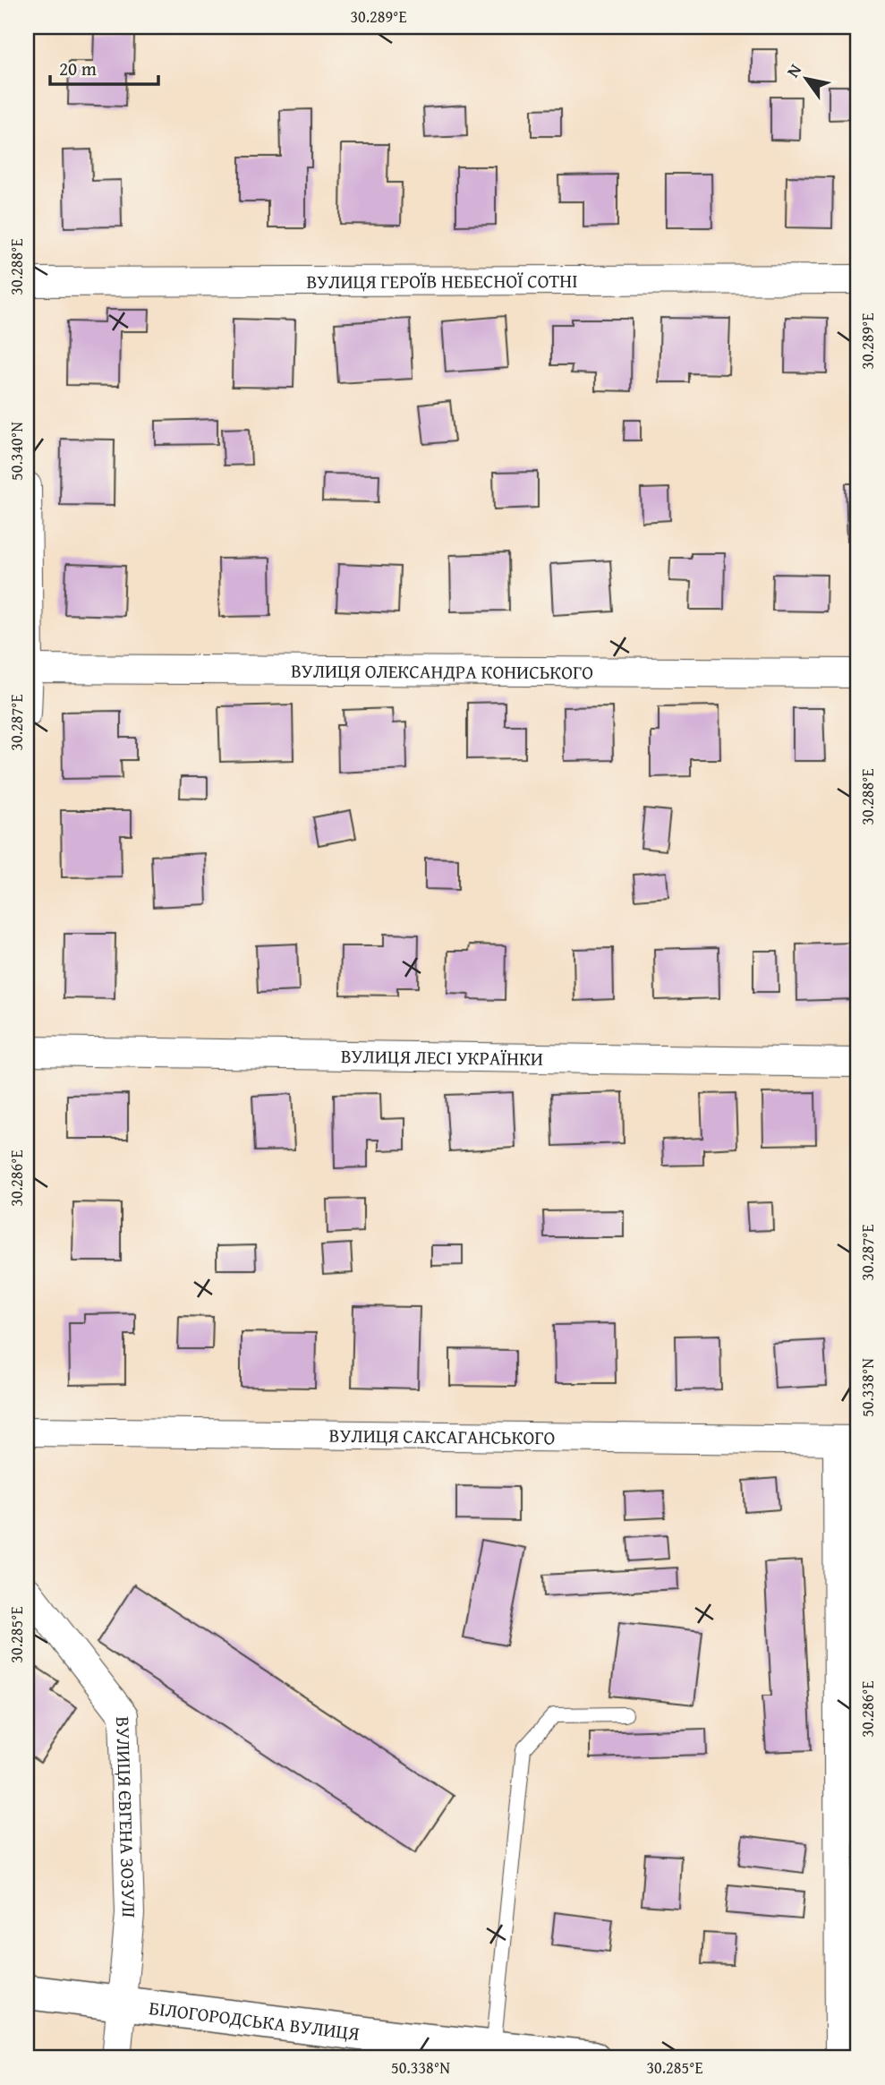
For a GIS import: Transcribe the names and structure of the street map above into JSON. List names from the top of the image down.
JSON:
{
  "streets": {
    "street": [
      "ВУЛИЦЯ ГЕРОЇВ НЕБЕСНОЇ СОТНІ",
      "ВУЛИЦЯ ОЛЕКСАНДРА КОНИСЬКОГО",
      "ВУЛИЦЯ ЛЕСІ УКРАЇНКИ",
      "ВУЛИЦЯ САКСАГАНСЬКОГО",
      "ВУЛИЦЯ ЄВГЕНА ЗОЗУЛІ",
      "БІЛОГОРОДСЬКА ВУЛИЦЯ"
    ]
  },
  "crossings": [
    ["ВУЛИЦЯ ЄВГЕНА ЗОЗУЛІ", "БІЛОГОРОДСЬКА ВУЛИЦЯ"]
  ],
  "scale_bar": "20 m",
  "north": "top left",
  "coordinates": [
    "30.289°E",
    "30.288°E",
    "50.340°N",
    "30.287°E",
    "30.286°E",
    "50.338°N",
    "30.285°E"
  ]
}
